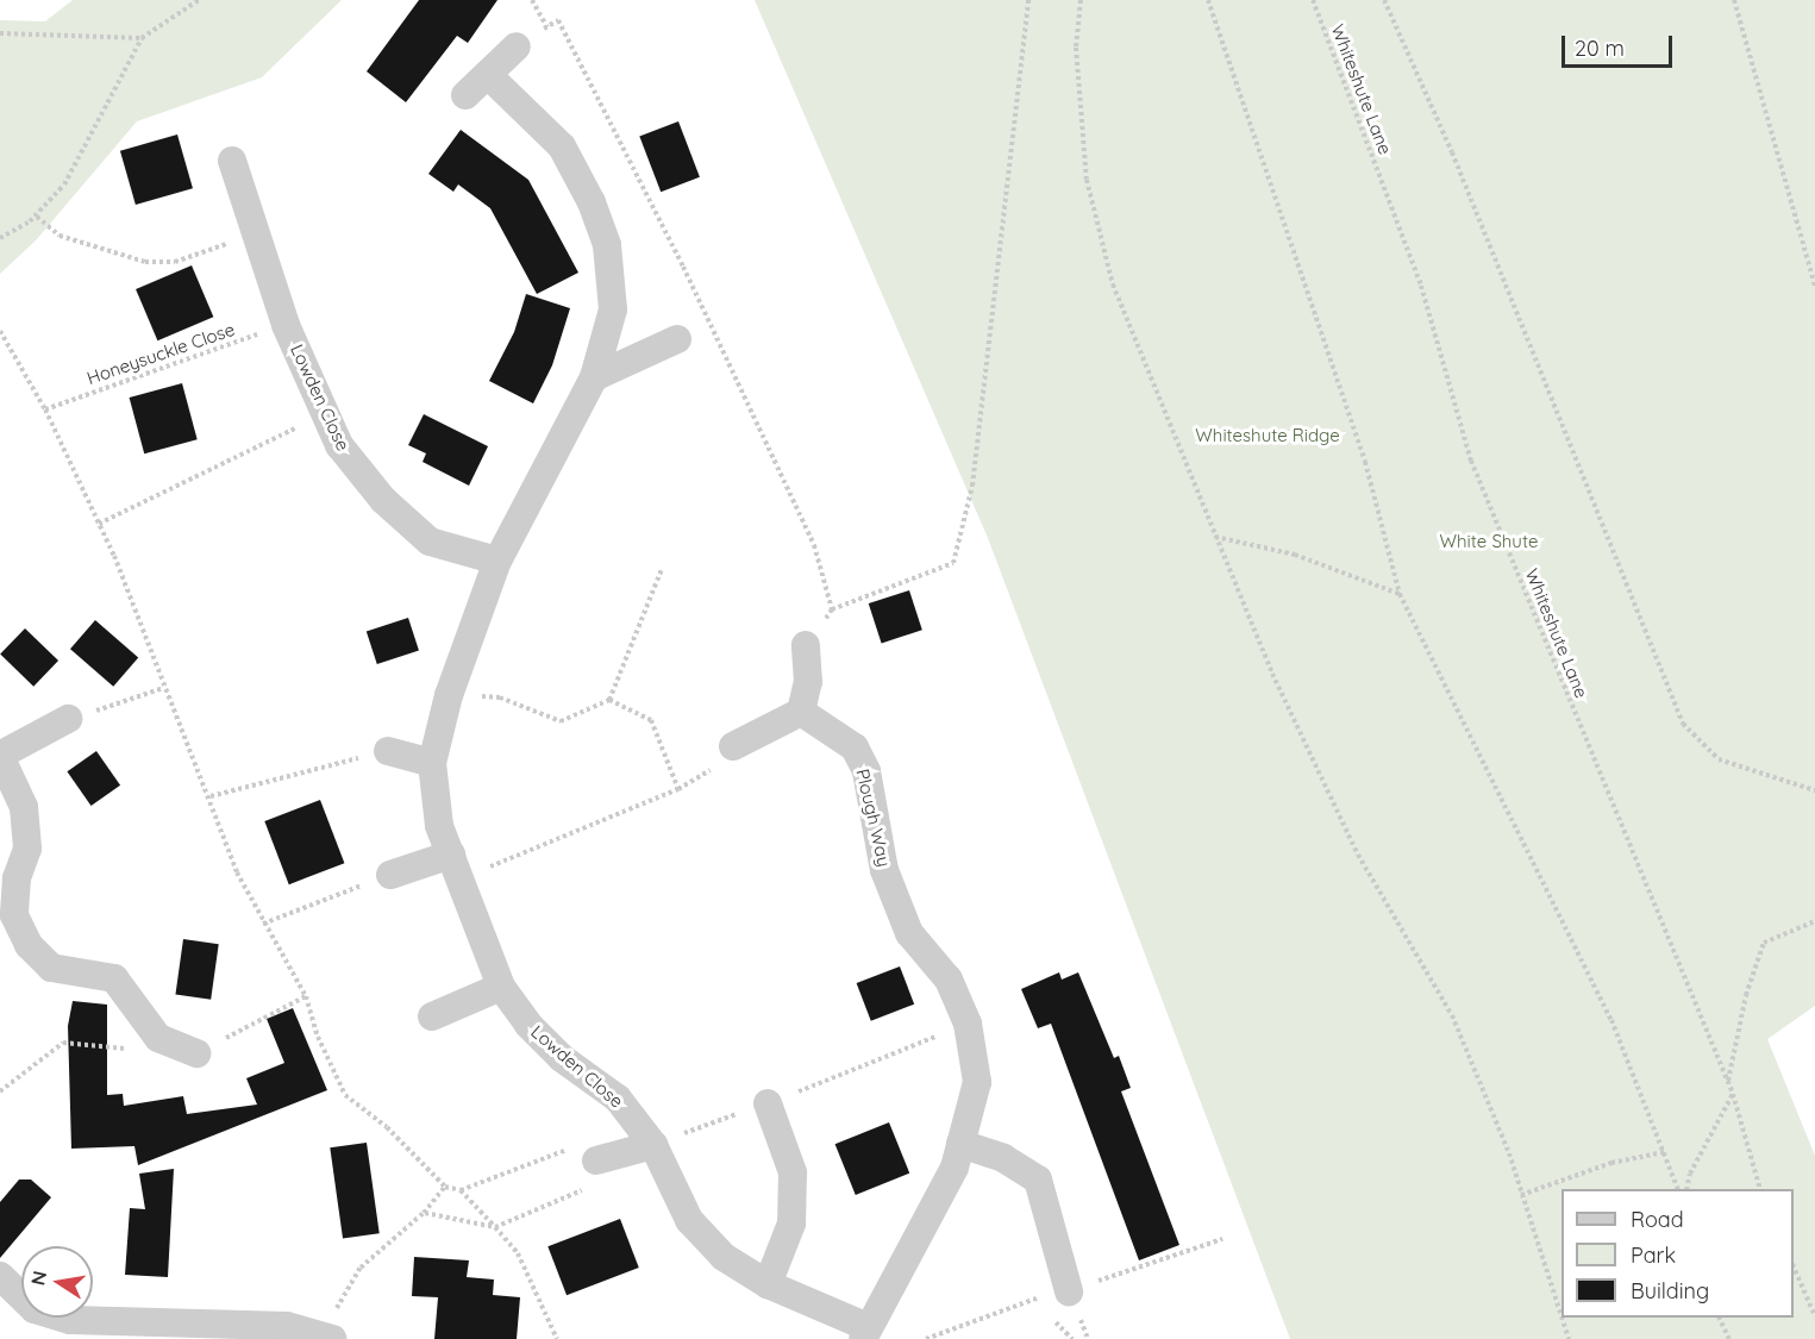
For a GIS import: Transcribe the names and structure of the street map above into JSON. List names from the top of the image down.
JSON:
{
  "streets": {
    "street": ["Lowden Close", "Plough Way"],
    "path": ["Whiteshute Lane", "Honeysuckle Close"]
  },
  "crossings": [
    ["Honeysuckle Close", "Lowden Close"],
    ["Lowden Close", "Plough Way"]
  ],
  "parks": ["Whiteshute Ridge", "White Shute"],
  "legend": ["Road", "Park", "Building"],
  "scale_bar": "20 m",
  "north": "left"
}
